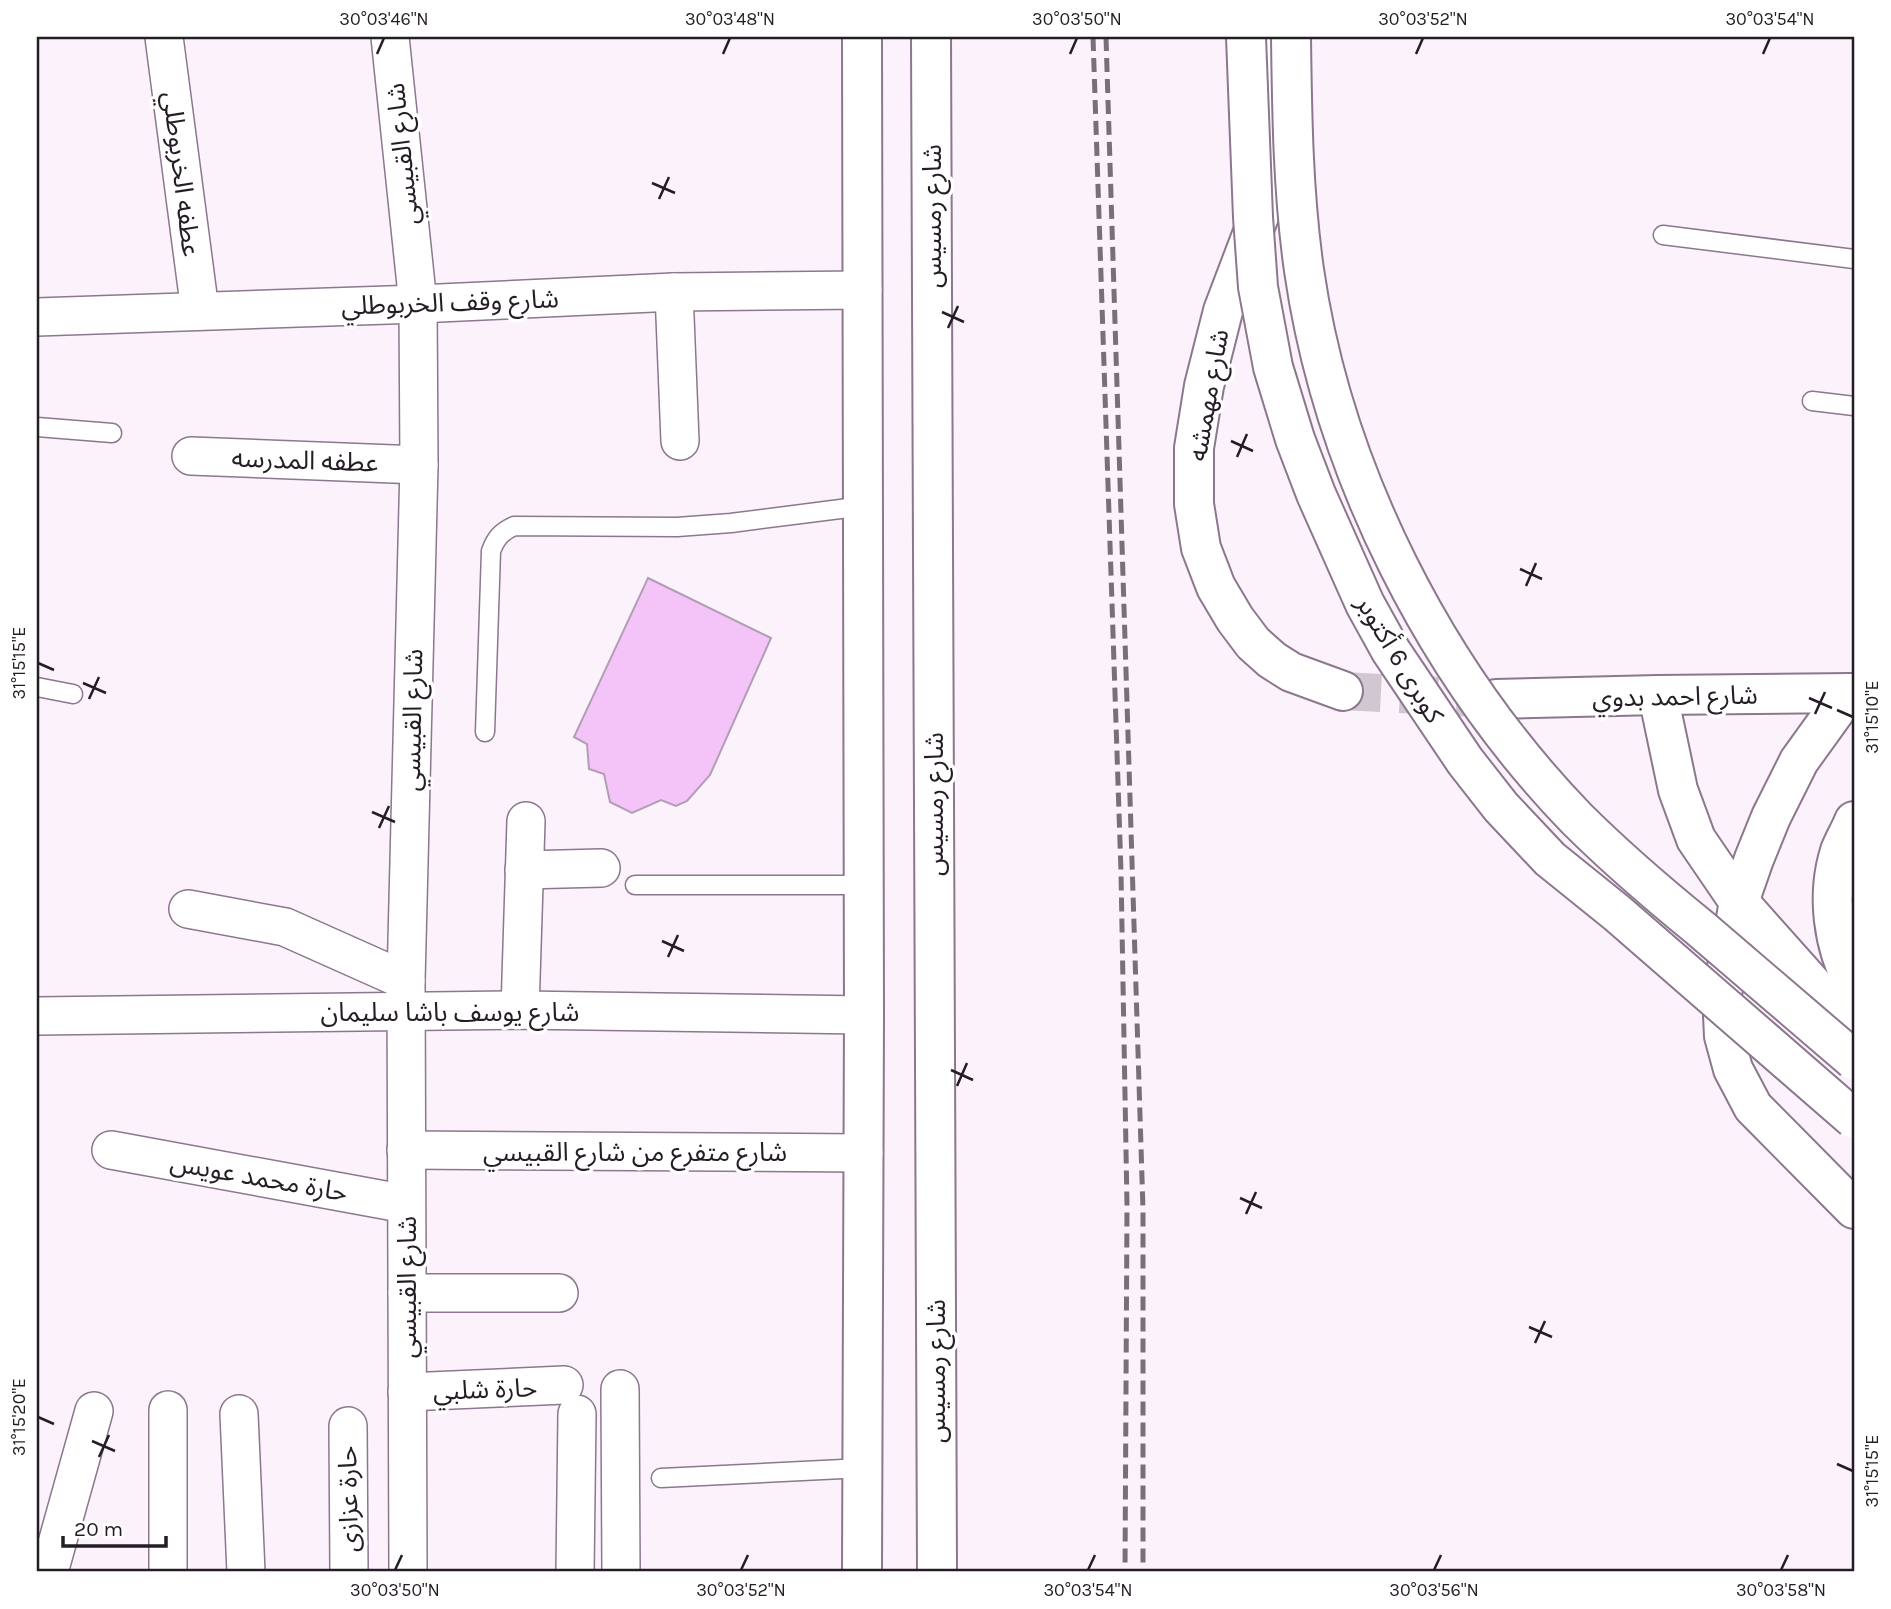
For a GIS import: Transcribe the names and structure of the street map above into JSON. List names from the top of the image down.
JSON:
{
  "streets": {
    "main road": [
      "شارع رمسيس",
      "شارع مهمشه",
      "كوبرى 6 أكتوبر",
      "شارع احمد بدوي"
    ],
    "street": [
      "شارع القبيسي",
      "عطفه الخربوطلي",
      "شارع وقف الخربوطلي",
      "عطفه المدرسه",
      "شارع يوسف باشا سليمان",
      "شارع متفرع من شارع القبيسي",
      "حارة محمد عويس",
      "حارة شلبي",
      "حارة عزازى"
    ]
  },
  "crossings": [
    ["شارع القبيسي", "شارع وقف الخربوطلي"],
    ["شارع القبيسي", "عطفه المدرسه"],
    ["شارع القبيسي", "شارع يوسف باشا سليمان"],
    ["شارع القبيسي", "شارع متفرع من شارع القبيسي"],
    ["شارع القبيسي", "حارة محمد عويس"],
    ["شارع القبيسي", "حارة شلبي"],
    ["عطفه الخربوطلي", "شارع وقف الخربوطلي"],
    ["شارع مهمشه", "كوبرى 6 أكتوبر"]
  ],
  "scale_bar": "20 m",
  "coordinates": [
    "30°03'46\"N",
    "30°03'48\"N",
    "30°03'50\"N",
    "30°03'52\"N",
    "30°03'54\"N",
    "31°15'15\"E",
    "31°15'10\"E",
    "31°15'20\"E",
    "30°03'56\"N",
    "30°03'58\"N"
  ]
}
